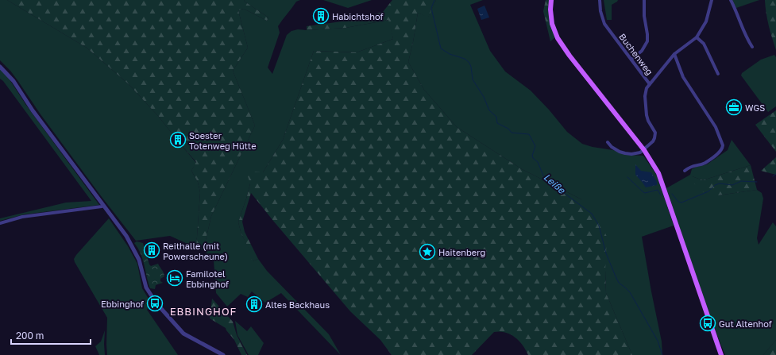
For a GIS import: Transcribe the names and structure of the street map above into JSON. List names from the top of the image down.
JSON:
{
  "streets": {
    "street": ["Buchenweg"]
  },
  "districts": ["EBBINGHOF"],
  "water": ["Leiße"],
  "places": {
    "building": [
      "Habichtshof",
      "Soester Totenweg Hütte",
      "Reithalle (mit Powerscheune)",
      "Altes Backhaus"
    ],
    "office": ["WGS"],
    "place": ["Haitenberg"],
    "hotel": ["Familotel Ebbinghof"],
    "bus stop": ["Ebbinghof", "Gut Altenhof"]
  },
  "scale_bar": "200 m"
}
